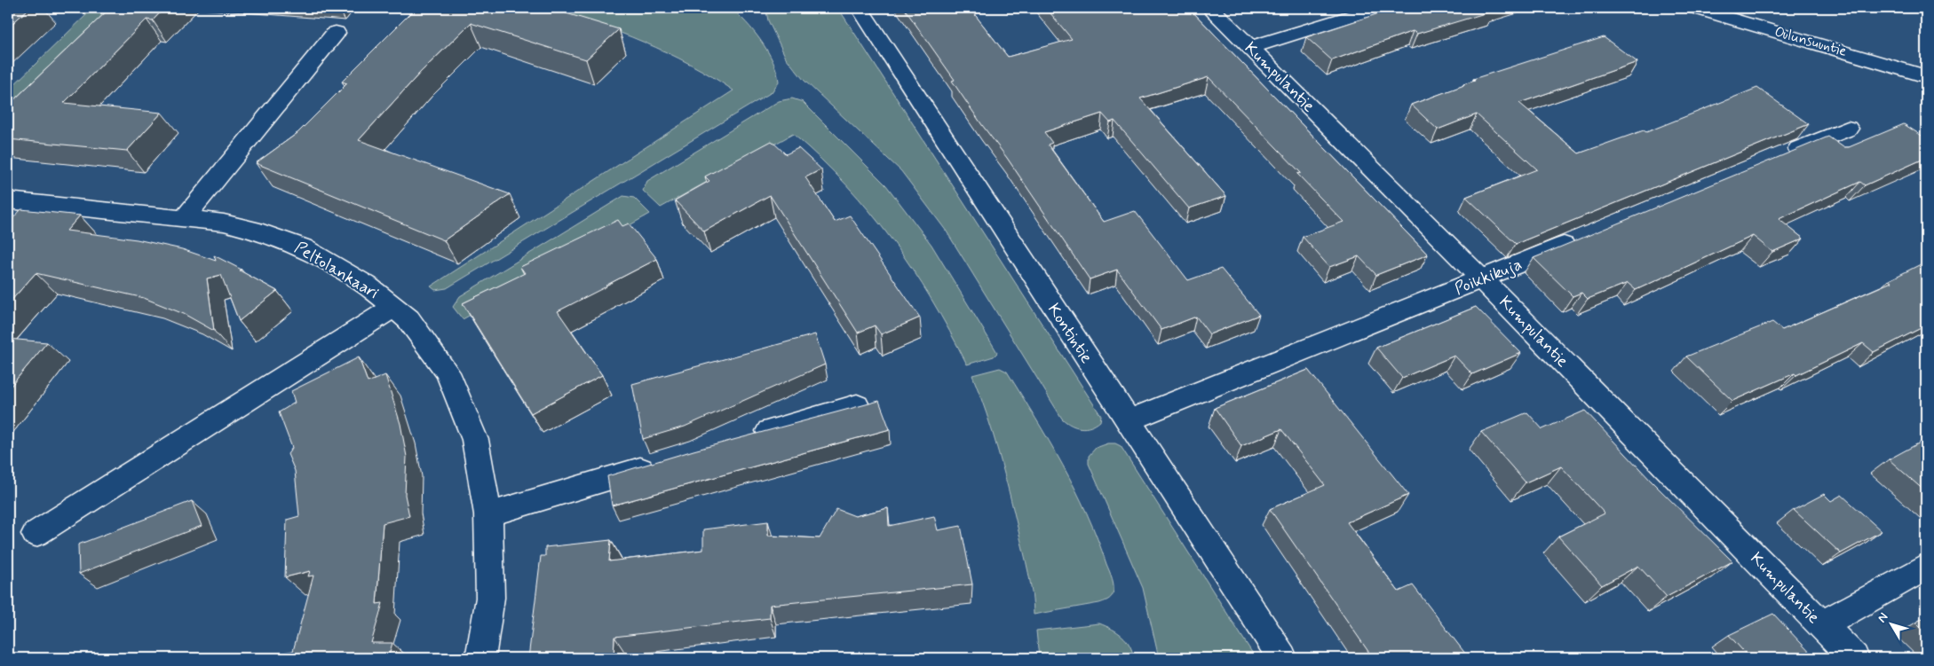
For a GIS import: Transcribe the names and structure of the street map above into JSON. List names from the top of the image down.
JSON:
{
  "streets": {
    "street": [
      "Oulunsuuntie",
      "Kumpulantie",
      "Peltolankaari",
      "Poikkikuja",
      "Kontintie"
    ]
  },
  "crossings": [
    ["Kumpulantie", "Poikkikuja"],
    ["Poikkikuja", "Kontintie"]
  ],
  "north": "top left"
}
